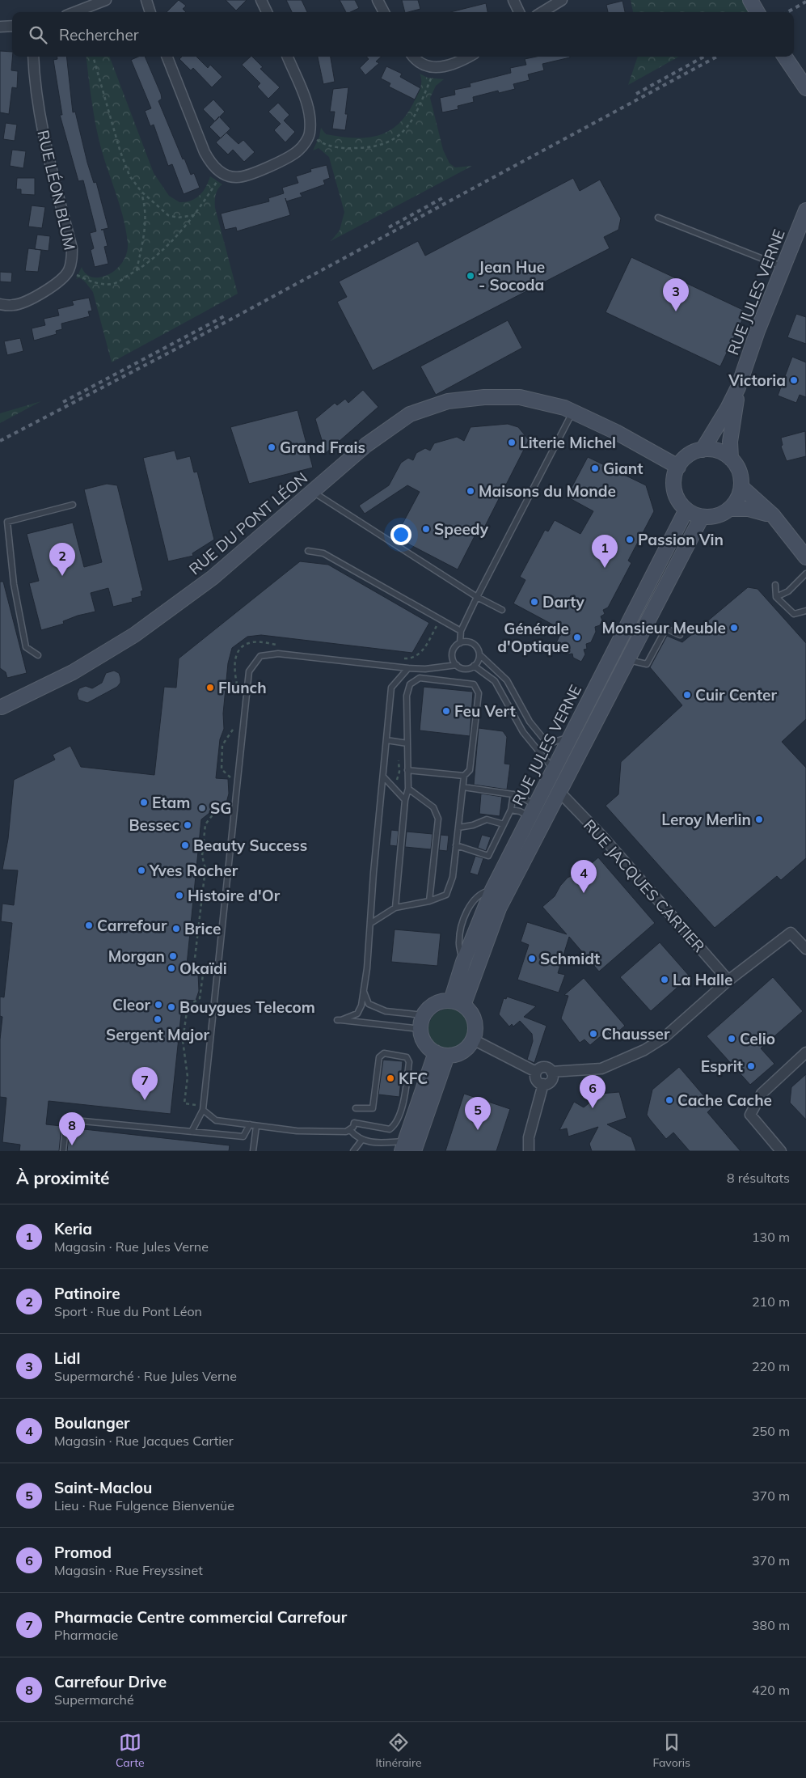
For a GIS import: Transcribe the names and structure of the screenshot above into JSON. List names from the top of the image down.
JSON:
{
  "streets": {
    "street": [
      "RUE LÉON BLUM",
      "RUE JULES VERNE",
      "RUE DU PONT LÉON",
      "RUE JACQUES CARTIER"
    ]
  },
  "crossings": [
    ["RUE JULES VERNE", "RUE DU PONT LÉON"],
    ["RUE JULES VERNE", "RUE JACQUES CARTIER"]
  ],
  "places": [
    "Jean Hue - Socoda",
    "Victoria",
    "Literie Michel",
    "Grand Frais",
    "Giant",
    "Maisons du Monde",
    "Speedy",
    "Passion Vin",
    "Darty",
    "Monsieur Meuble",
    "Générale d'Optique",
    "Flunch",
    "Cuir Center",
    "Feu Vert",
    "Etam",
    "SG",
    "Leroy Merlin",
    "Bessec",
    "Beauty Success",
    "Yves Rocher",
    "Histoire d'Or",
    "Carrefour",
    "Brice",
    "Morgan",
    "Schmidt",
    "Okaïdi",
    "La Halle",
    "Cleor",
    "Bouygues Telecom",
    "Sergent Major",
    "Chausser",
    "Celio",
    "Esprit",
    "KFC",
    "Cache Cache"
  ],
  "page": {
    "search": "Rechercher",
    "pins": [
      "3",
      "1",
      "2",
      "4",
      "7",
      "6",
      "5",
      "8"
    ],
    "heading": ["À proximité", "8 résultats"],
    "list": [
      {
        "mark": "1",
        "name": "Keria",
        "note": "Magasin · Rue Jules Verne",
        "value": "130 m"
      },
      {
        "mark": "2",
        "name": "Patinoire",
        "note": "Sport · Rue du Pont Léon",
        "value": "210 m"
      },
      {
        "mark": "3",
        "name": "Lidl",
        "note": "Supermarché · Rue Jules Verne",
        "value": "220 m"
      },
      {
        "mark": "4",
        "name": "Boulanger",
        "note": "Magasin · Rue Jacques Cartier",
        "value": "250 m"
      },
      {
        "mark": "5",
        "name": "Saint-Maclou",
        "note": "Lieu · Rue Fulgence Bienvenüe",
        "value": "370 m"
      },
      {
        "mark": "6",
        "name": "Promod",
        "note": "Magasin · Rue Freyssinet",
        "value": "370 m"
      },
      {
        "mark": "7",
        "name": "Pharmacie Centre commercial Carrefour",
        "note": "Pharmacie",
        "value": "380 m"
      },
      {
        "mark": "8",
        "name": "Carrefour Drive",
        "note": "Supermarché",
        "value": "420 m"
      }
    ],
    "nav": ["Carte", "Itinéraire", "Favoris"]
  }
}
